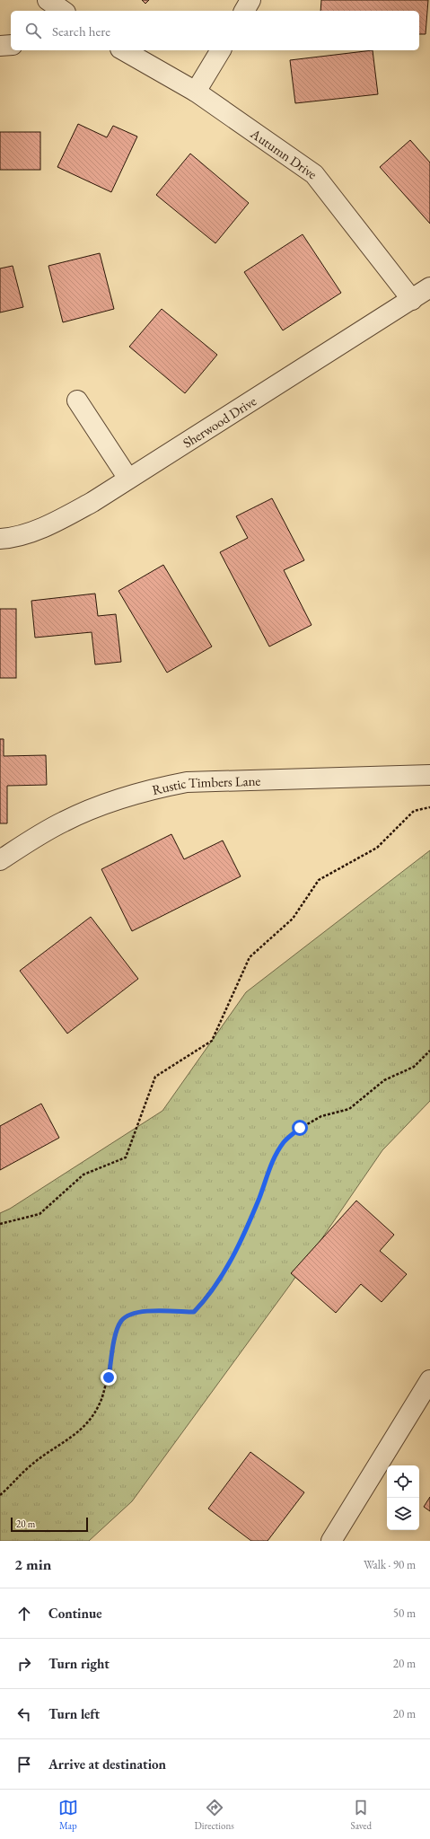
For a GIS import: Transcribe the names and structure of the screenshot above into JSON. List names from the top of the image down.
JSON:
{
  "streets": {
    "street": ["Autumn Drive", "Sherwood Drive", "Rustic Timbers Lane"]
  },
  "crossings": [
    ["Autumn Drive", "Sherwood Drive"]
  ],
  "scale_bar": "20 m",
  "page": {
    "search": "Search here",
    "scale": "20 m",
    "heading": ["2 min", "Walk · 90 m"],
    "list": [
      ["Continue", "50 m"],
      ["Turn right", "20 m"],
      ["Turn left", "20 m"],
      "Arrive at destination"
    ],
    "nav": ["Map", "Directions", "Saved"]
  }
}
